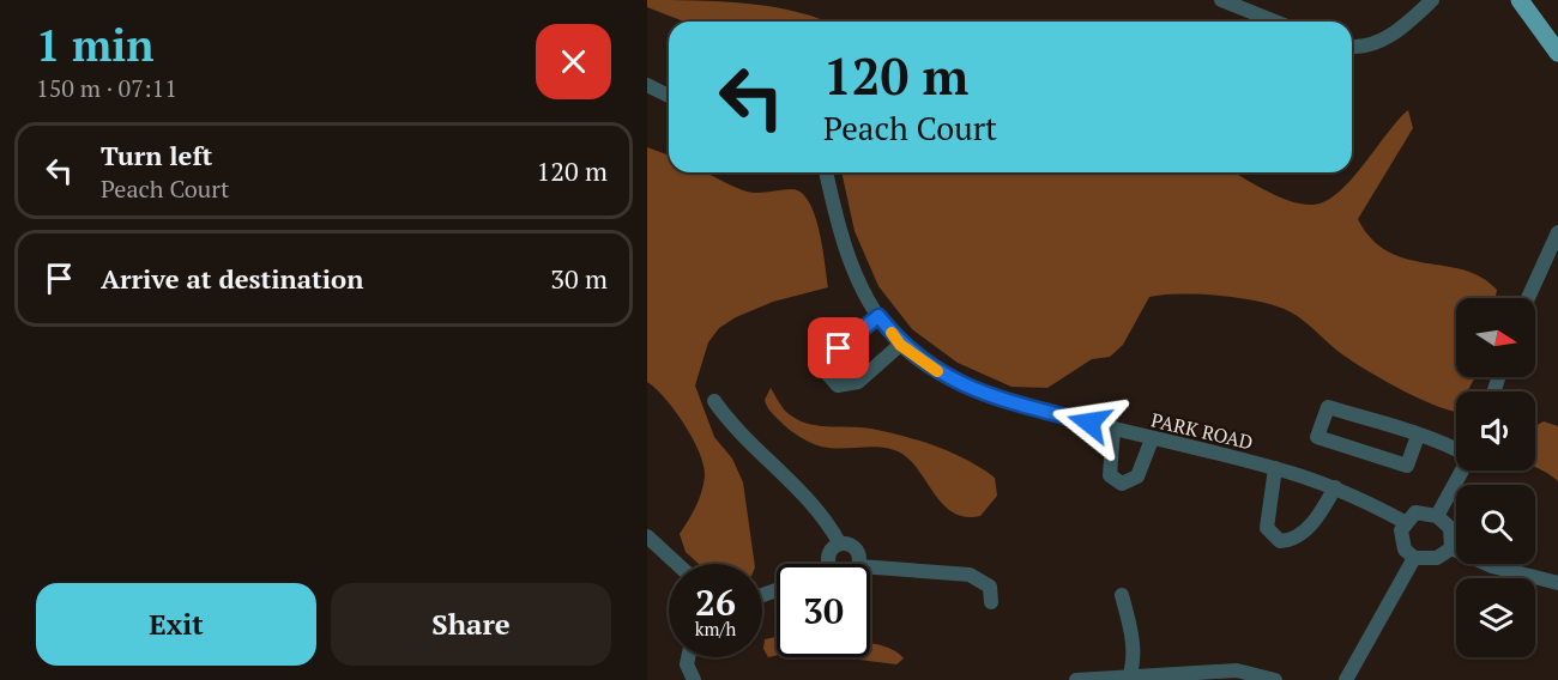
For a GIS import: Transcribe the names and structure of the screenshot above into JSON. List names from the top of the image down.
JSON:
{
  "streets": {
    "street": ["PARK ROAD"]
  },
  "north": "right",
  "page": {
    "heading": ["1 min", "150 m · 07:11"],
    "turn": ["120 m", "Peach Court"],
    "list": [
      {
        "name": "Turn left",
        "note": "Peach Court",
        "value": "120 m"
      },
      {
        "name": "Arrive at destination",
        "value": "30 m"
      }
    ],
    "speed": "26 km/h",
    "limit": "30",
    "buttons": ["Exit", "Share"]
  }
}
